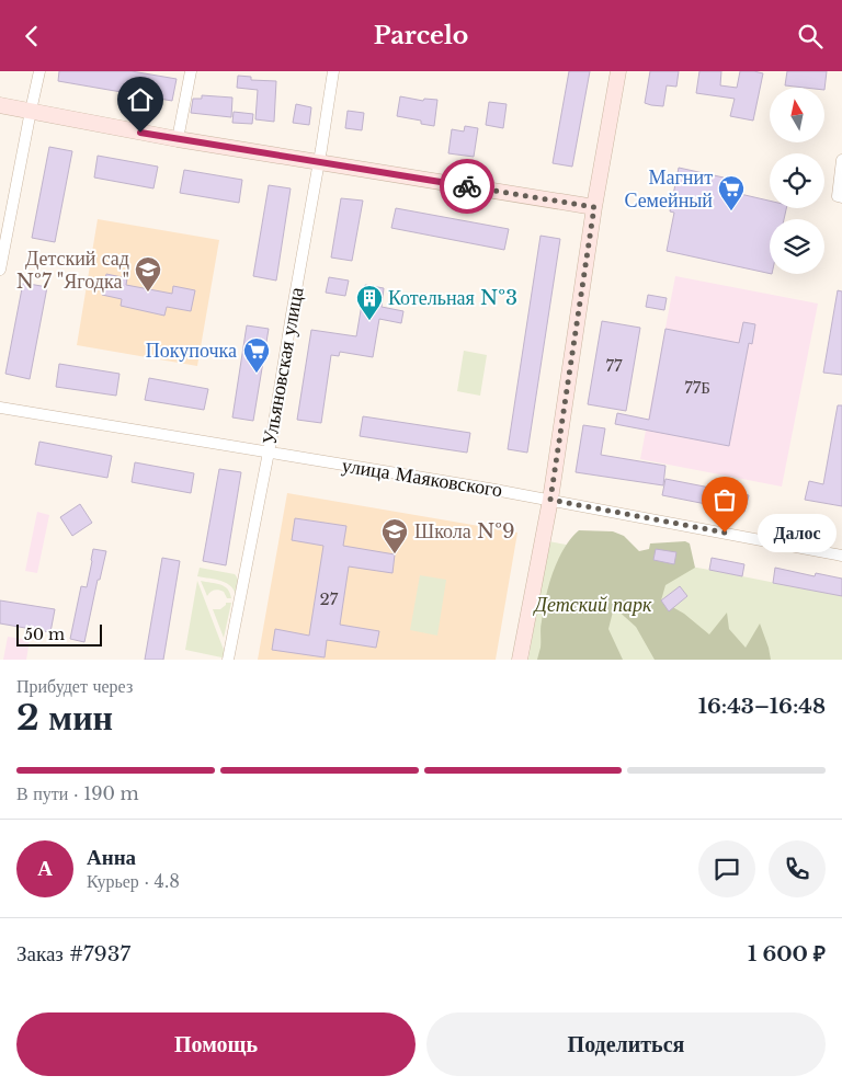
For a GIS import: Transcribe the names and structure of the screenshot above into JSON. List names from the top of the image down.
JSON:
{
  "streets": {
    "street": ["Ульяновская улица", "улица Маяковского"]
  },
  "crossings": [
    ["Ульяновская улица", "улица Маяковского"]
  ],
  "parks": ["Детский парк"],
  "places": {
    "supermarket": ["Магнит Семейный", "Покупочка"],
    "school or university": ["Детский сад №7 \"Ягодка\"", "Школа №9"],
    "building": ["Котельная №3"],
    "other": ["Далос"]
  },
  "house_numbers": ["77", "77Б", "27"],
  "scale_bar": "50 m",
  "north": "top",
  "page": {
    "header": "Parcelo",
    "bubble": "Далос",
    "scale": "50 m",
    "heading": ["2 мин", "Прибудет через", "16:43–16:48"],
    "panel": [
      "Анна",
      "Курьер · 4.8",
      "Заказ #7937",
      "1 600 ₽"
    ],
    "bar": "В пути · 190 m",
    "round": "А",
    "buttons": ["Помощь", "Поделиться"]
  }
}
